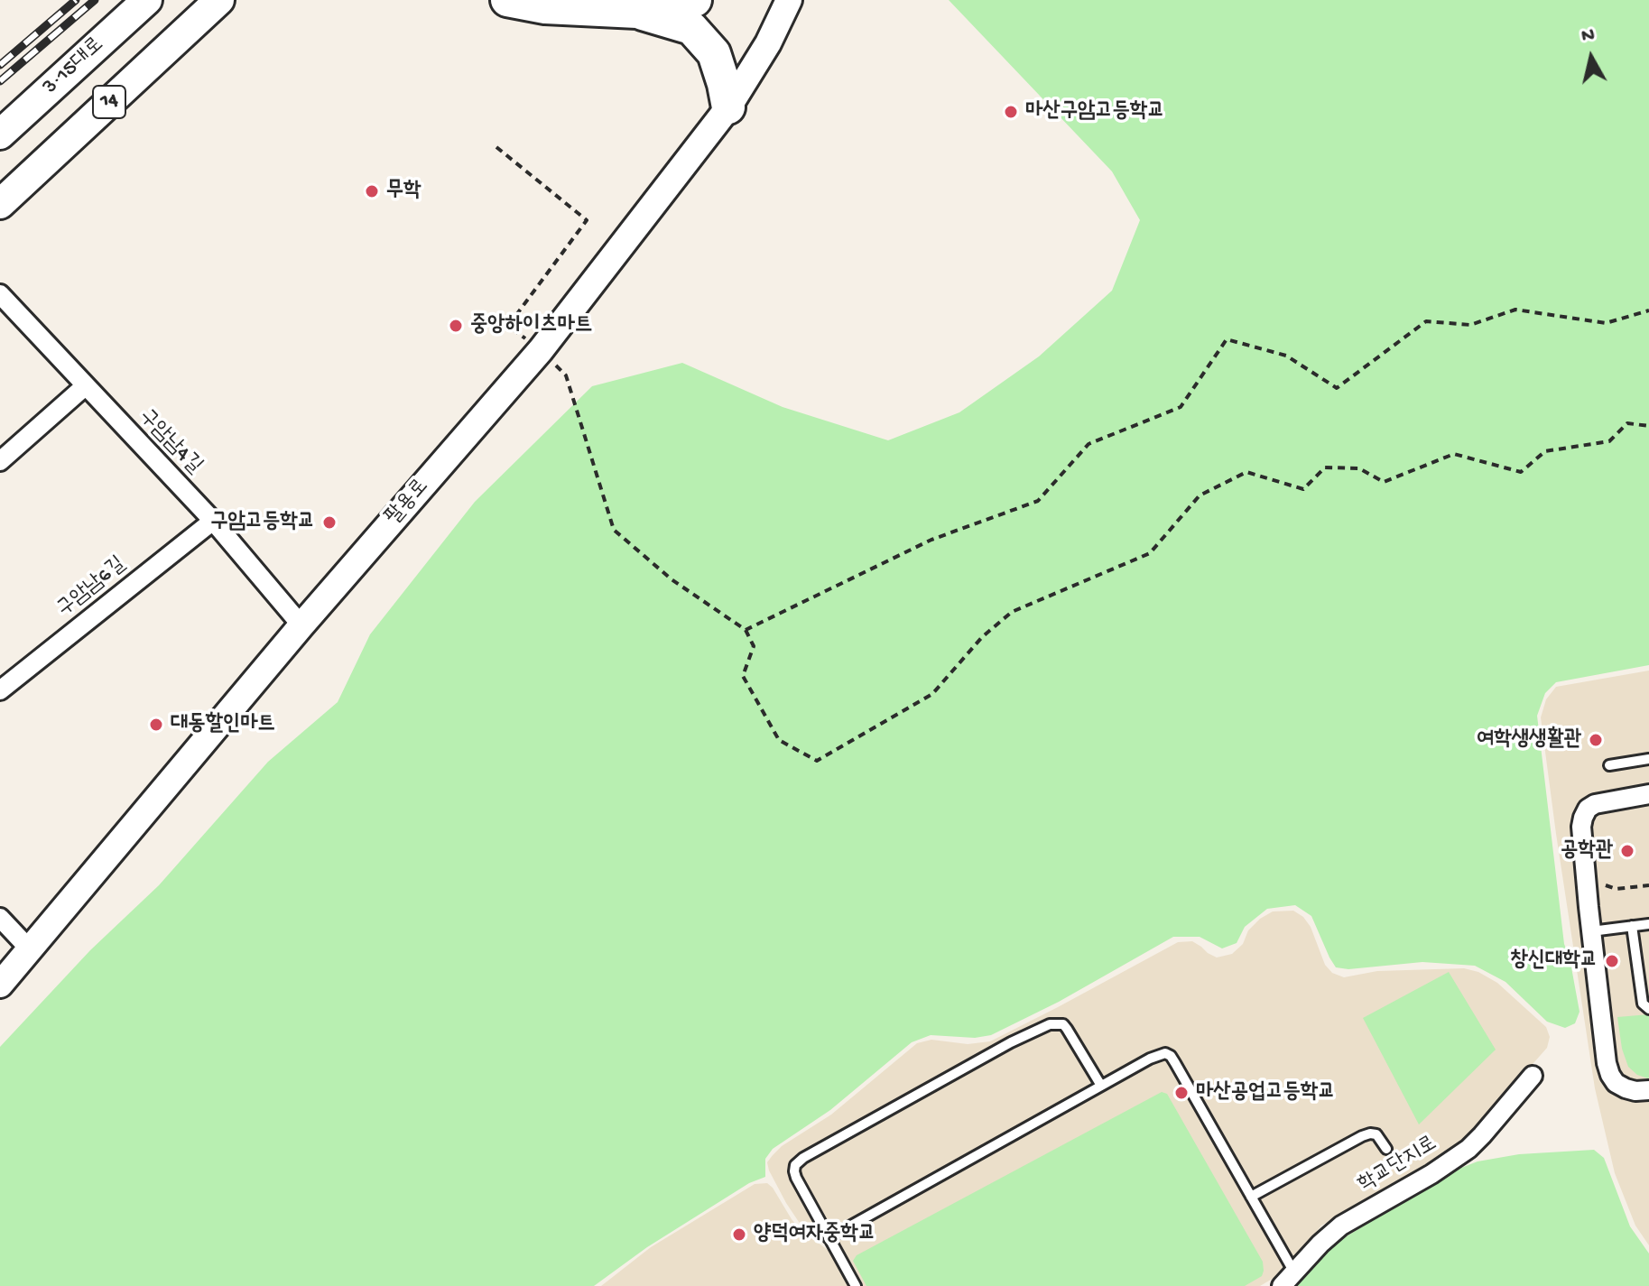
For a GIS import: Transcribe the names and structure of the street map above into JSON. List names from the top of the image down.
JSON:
{
  "streets": {
    "main road": ["3·15대로", "14", "팔용로"],
    "street": ["구암남4길", "구암남6길", "학교단지로"]
  },
  "crossings": [
    ["구암남4길", "팔용로"],
    ["구암남4길", "구암남6길"]
  ],
  "places": [
    "마산구암고등학교",
    "무학",
    "중앙하이츠마트",
    "구암고등학교",
    "대동할인마트",
    "여학생생활관",
    "공학관",
    "창신대학교",
    "마산공업고등학교",
    "양덕여자중학교"
  ],
  "north": "top"
}
